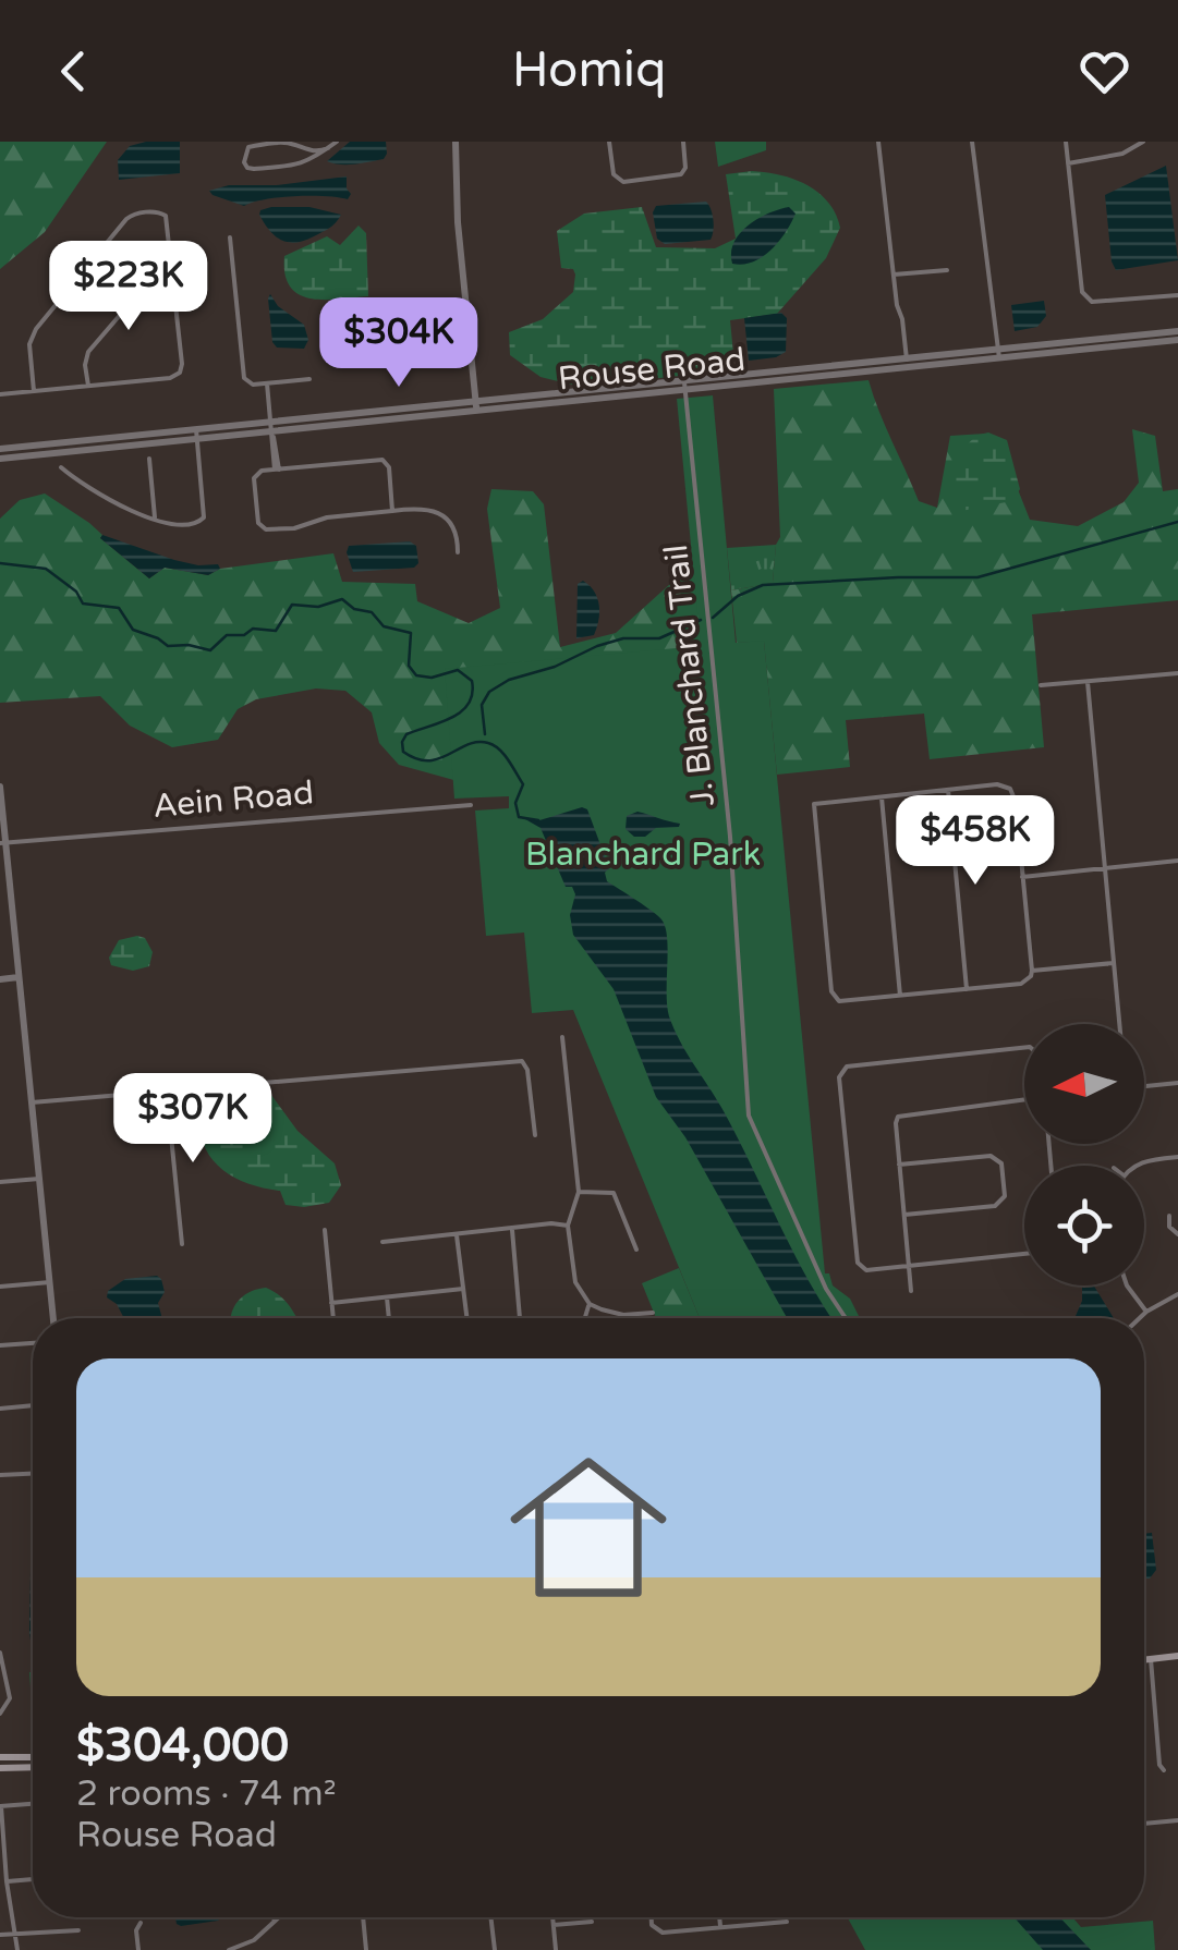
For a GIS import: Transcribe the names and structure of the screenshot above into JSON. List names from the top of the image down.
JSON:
{
  "streets": {
    "street": ["Rouse Road", "J. Blanchard Trail", "Aein Road"]
  },
  "crossings": [
    ["Rouse Road", "J. Blanchard Trail"]
  ],
  "parks": ["Blanchard Park"],
  "north": "left",
  "page": {
    "header": "Homiq",
    "price": [
      "$223K",
      "$304K",
      "$458K",
      "$307K"
    ],
    "list": [
      {
        "name": "$304,000",
        "note": "2 rooms · 74 m² · Rouse Road"
      }
    ]
  }
}
